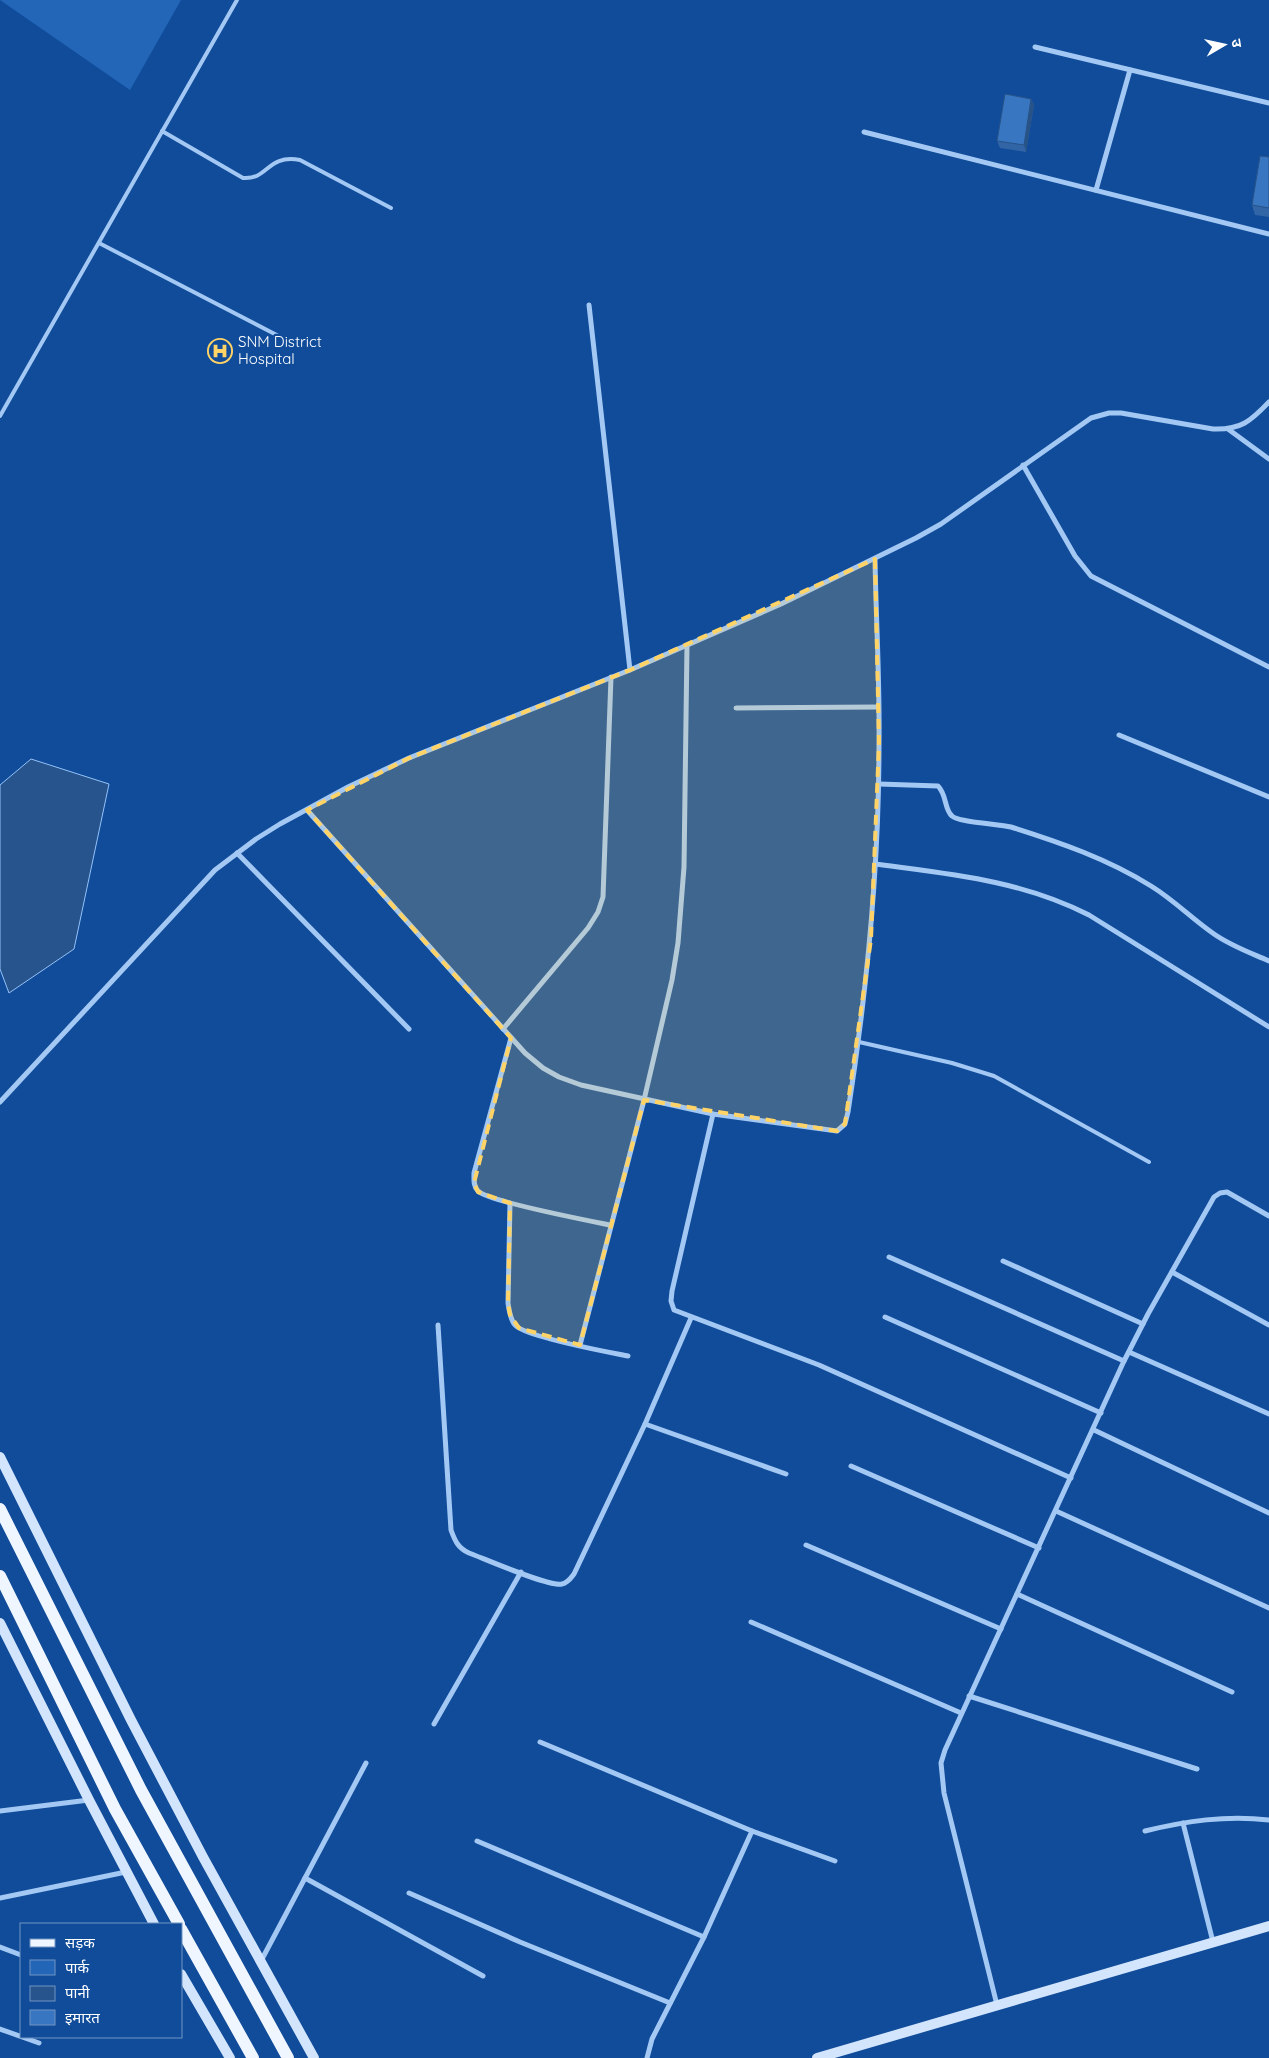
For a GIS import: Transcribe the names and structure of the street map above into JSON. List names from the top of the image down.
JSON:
{
  "places": {
    "hospital": ["SNM District Hospital"]
  },
  "legend": [
    "सड़क",
    "पार्क",
    "पानी",
    "इमारत"
  ],
  "north": "right"
}
